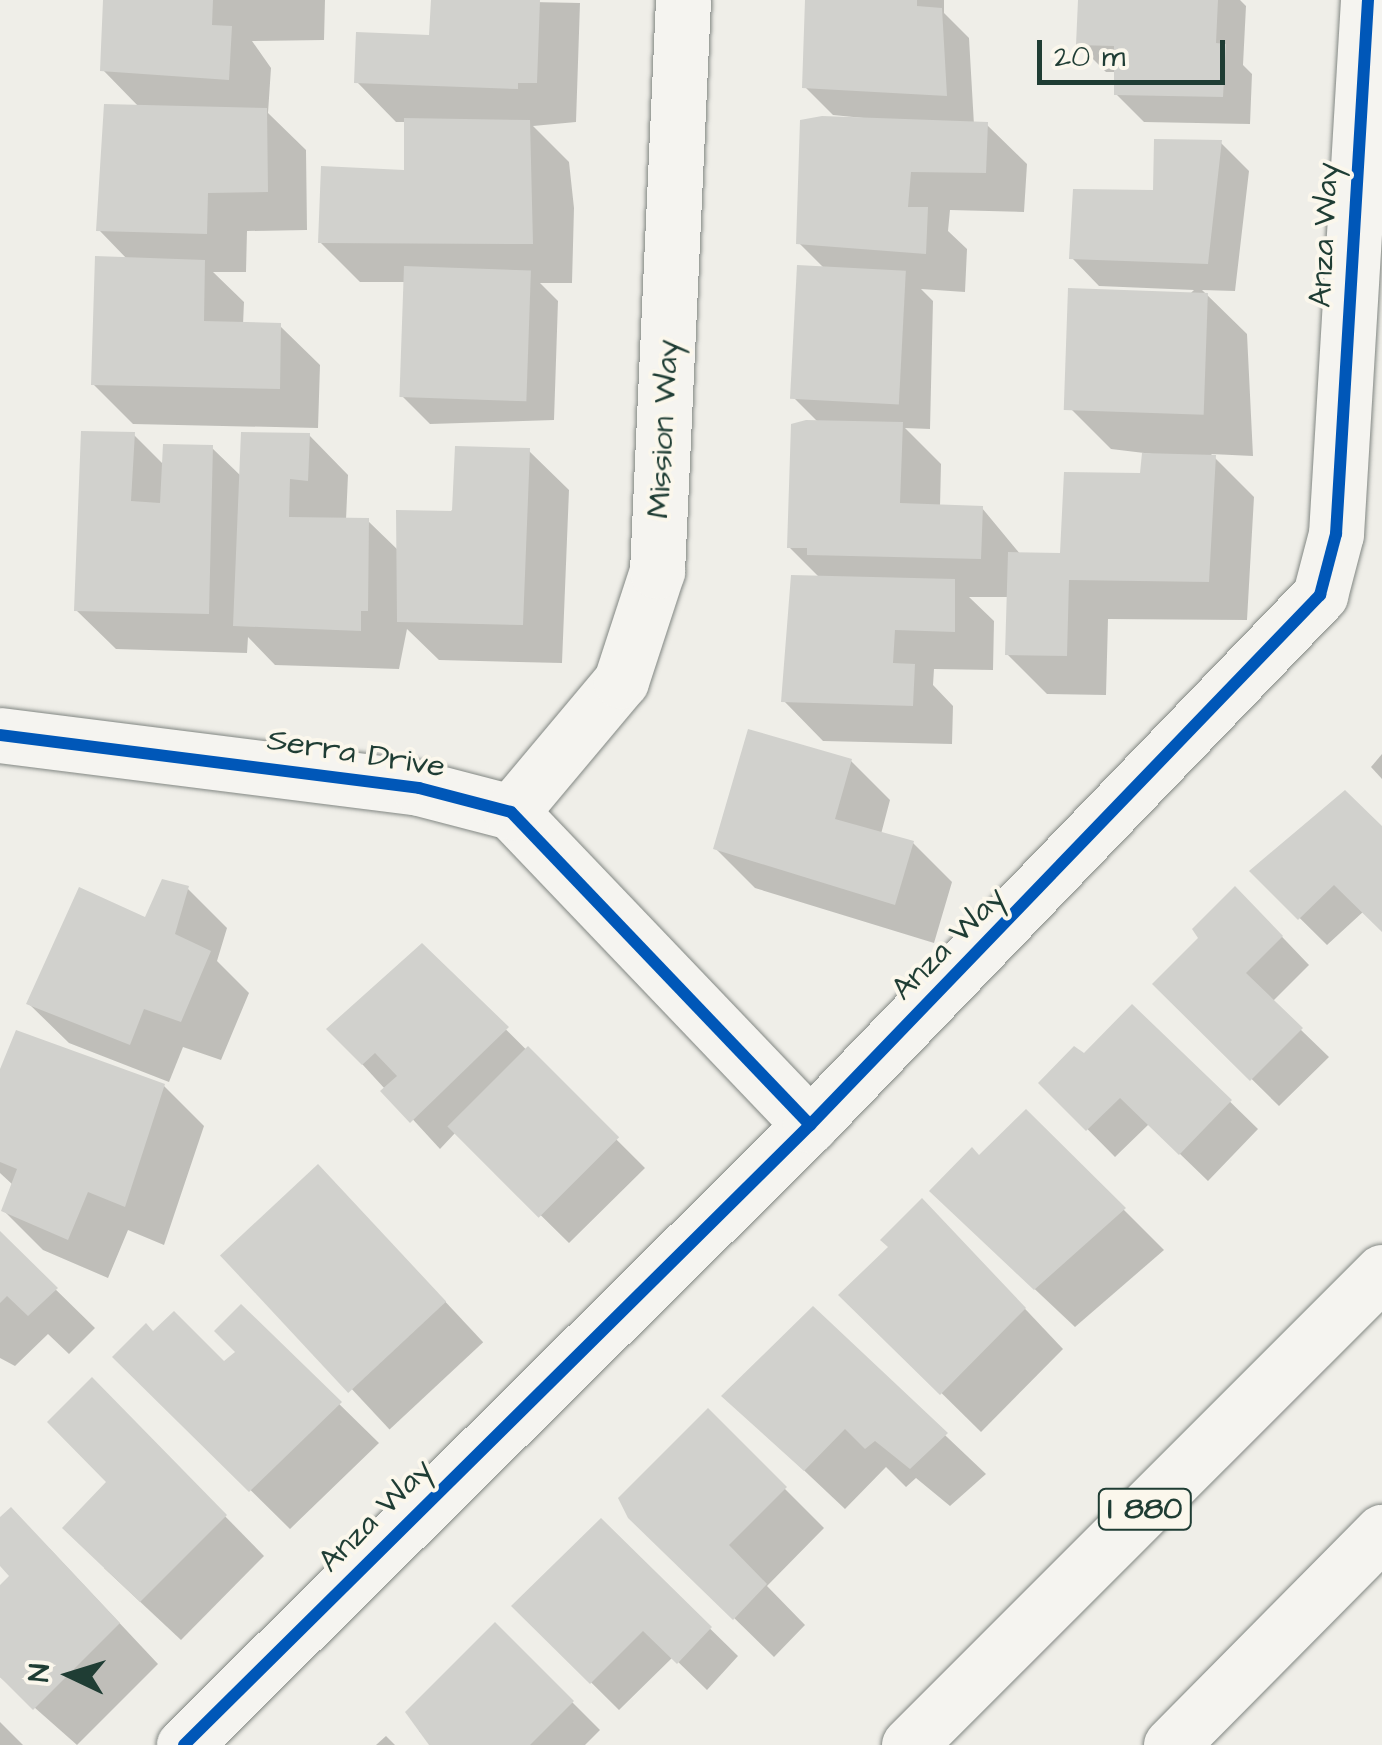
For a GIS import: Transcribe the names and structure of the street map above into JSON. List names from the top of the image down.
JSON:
{
  "streets": {
    "main road": [
      "Anza Way",
      "Mission Way",
      "Serra Drive",
      "I 880"
    ]
  },
  "crossings": [
    ["Mission Way", "Serra Drive"]
  ],
  "scale_bar": "20 m",
  "north": "left"
}
